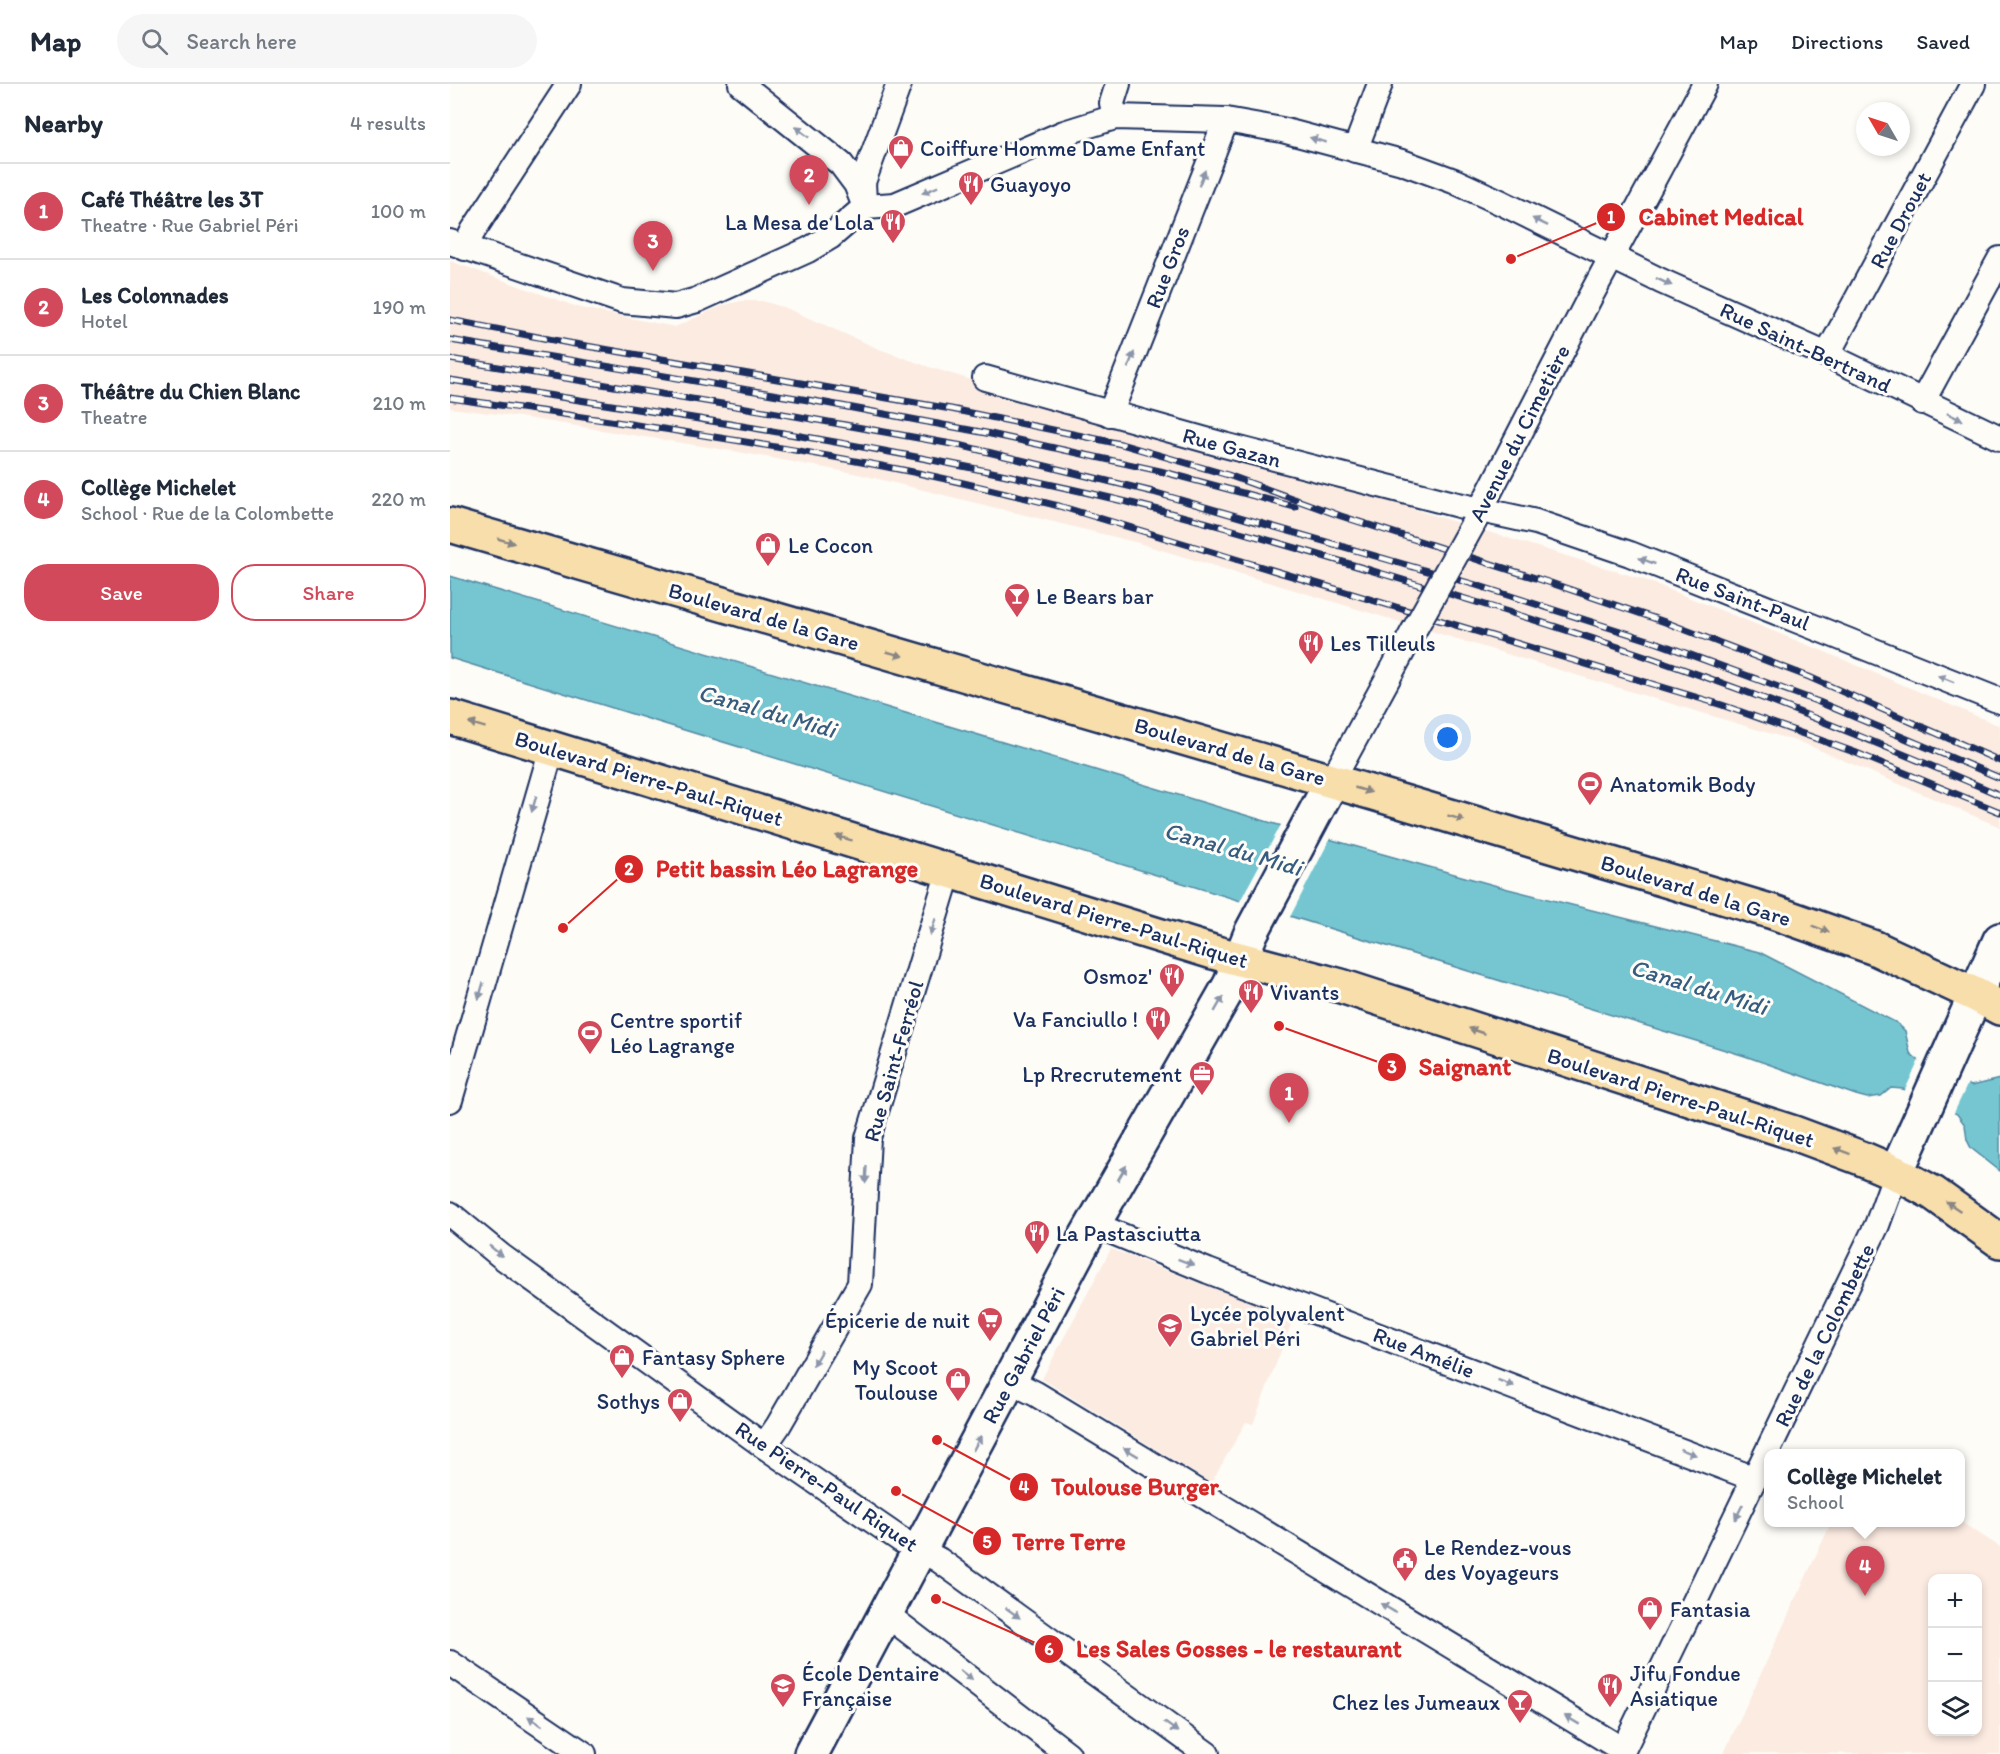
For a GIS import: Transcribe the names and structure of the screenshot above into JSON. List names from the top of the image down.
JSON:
{
  "streets": {
    "main road": ["Boulevard de la Gare", "Boulevard Pierre-Paul-Riquet"],
    "street": [
      "Rue Drouet",
      "Rue Gros",
      "Rue Saint-Bertrand",
      "Avenue du Cimetière",
      "Rue Gazan",
      "Rue Saint-Paul",
      "Rue Saint-Ferréol",
      "Rue de la Colombette",
      "Rue Amélie",
      "Rue Gabriel Péri",
      "Rue Pierre-Paul Riquet"
    ]
  },
  "crossings": [
    ["Rue Drouet", "Rue Saint-Bertrand"],
    ["Rue Gros", "Rue Saint-Bertrand"],
    ["Rue Gros", "Rue Gazan"],
    ["Rue Saint-Bertrand", "Avenue du Cimetière"],
    ["Avenue du Cimetière", "Rue Gazan"],
    ["Avenue du Cimetière", "Rue Saint-Paul"],
    ["Avenue du Cimetière", "Boulevard de la Gare"],
    ["Avenue du Cimetière", "Rue Gabriel Péri"],
    ["Rue Gazan", "Rue Saint-Paul"],
    ["Boulevard de la Gare", "Rue Gabriel Péri"],
    ["Boulevard Pierre-Paul-Riquet", "Rue Saint-Ferréol"],
    ["Boulevard Pierre-Paul-Riquet", "Rue de la Colombette"],
    ["Boulevard Pierre-Paul-Riquet", "Rue Gabriel Péri"],
    ["Rue Saint-Ferréol", "Rue Pierre-Paul Riquet"],
    ["Rue de la Colombette", "Rue Amélie"],
    ["Rue Amélie", "Rue Gabriel Péri"],
    ["Rue Gabriel Péri", "Rue Pierre-Paul Riquet"]
  ],
  "one_way": [
    "Rue Gros",
    "Rue Saint-Paul",
    "Boulevard de la Gare",
    "Boulevard Pierre-Paul-Riquet",
    "Rue Saint-Ferréol",
    "Rue de la Colombette",
    "Rue Gabriel Péri"
  ],
  "water": ["Canal du Midi"],
  "places": {
    "shop": [
      "Coiffure Homme Dame Enfant",
      "Le Cocon",
      "Fantasy Sphere",
      "My Scoot Toulouse",
      "Sothys",
      "Fantasia"
    ],
    "restaurant": [
      "Guayoyo",
      "La Mesa de Lola",
      "Les Tilleuls",
      "Osmoz'",
      "Vivants",
      "Va Fanciullo !",
      "La Pastasciutta",
      "Jifu Fondue Asiatique"
    ],
    "other": [
      "Cabinet Medical",
      "Petit bassin Léo Lagrange",
      "Saignant",
      "Toulouse Burger",
      "Terre Terre",
      "Les Sales Gosses - le restaurant"
    ],
    "bar": ["Le Bears bar", "Chez les Jumeaux"],
    "sports": ["Anatomik Body", "Centre sportif Léo Lagrange"],
    "office": ["Lp Rrecrutement"],
    "supermarket": ["Épicerie de nuit"],
    "school or university": ["Lycée polyvalent Gabriel Péri", "École Dentaire Française"],
    "public building": ["Le Rendez-vous des Voyageurs"]
  },
  "north": "top left",
  "page": {
    "header": "Map",
    "search": "Search here",
    "nav": ["Map", "Directions", "Saved"],
    "heading": ["Nearby", "4 results"],
    "pins": [
      "2",
      "3",
      "1",
      "4"
    ],
    "list": [
      {
        "mark": "1",
        "name": "Café Théâtre les 3T",
        "note": "Theatre · Rue Gabriel Péri",
        "value": "100 m"
      },
      {
        "mark": "2",
        "name": "Les Colonnades",
        "note": "Hotel",
        "value": "190 m"
      },
      {
        "mark": "3",
        "name": "Théâtre du Chien Blanc",
        "note": "Theatre",
        "value": "210 m"
      },
      {
        "mark": "4",
        "name": "Collège Michelet",
        "note": "School · Rue de la Colombette",
        "value": "220 m"
      }
    ],
    "buttons": ["Save", "Share"],
    "popup": ["Collège Michelet", "School"],
    "map_buttons": ["+", "−"]
  }
}
